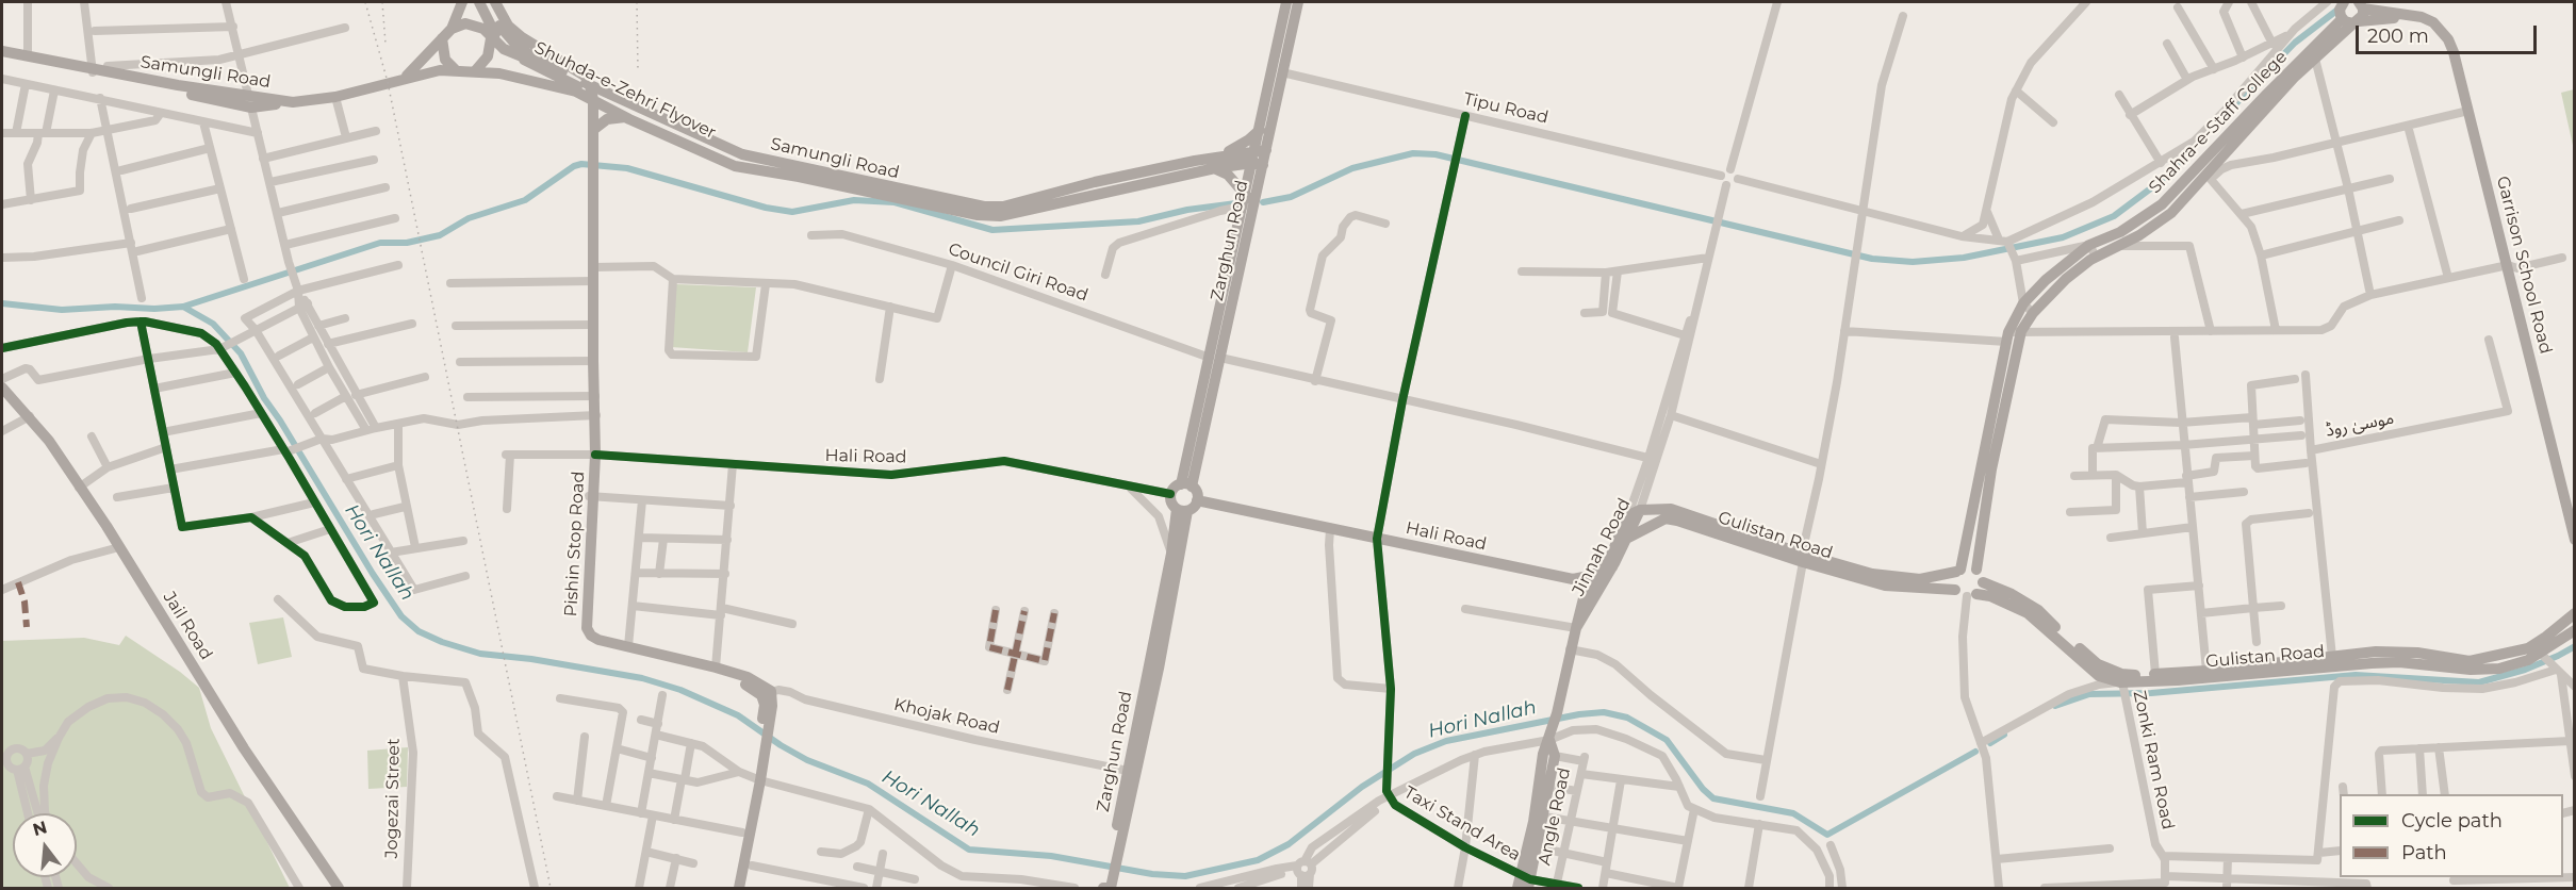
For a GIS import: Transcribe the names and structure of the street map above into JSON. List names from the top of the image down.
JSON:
{
  "streets": {
    "main road": [
      "Samungli Road",
      "Shuhda-e-Zehri Flyover",
      "Shahra-e-Staff College",
      "Zarghun Road",
      "Garrison School Road",
      "Hali Road",
      "Gulistan Road",
      "Pishin Stop Road",
      "Jinnah Road",
      "Jail Road"
    ],
    "street": [
      "Tipu Road",
      "Council Giri Road",
      "موسیٰ روڈ",
      "Khojak Road",
      "Zonki Ram Road",
      "Jogezai Street",
      "Angle Road",
      "Taxi Stand Area"
    ]
  },
  "crossings": [
    ["Samungli Road", "Shuhda-e-Zehri Flyover"],
    ["Samungli Road", "Zarghun Road"],
    ["Tipu Road", "Zarghun Road"],
    ["Tipu Road", "Jinnah Road"],
    ["Shahra-e-Staff College", "Gulistan Road"],
    ["Zarghun Road", "Council Giri Road"],
    ["Zarghun Road", "Hali Road"],
    ["Zarghun Road", "Khojak Road"],
    ["Council Giri Road", "Jinnah Road"],
    ["موسیٰ روڈ", "Gulistan Road"],
    ["Hali Road", "Pishin Stop Road"],
    ["Hali Road", "Jinnah Road"],
    ["Gulistan Road", "Jinnah Road"],
    ["Gulistan Road", "Zonki Ram Road"],
    ["Pishin Stop Road", "Khojak Road"],
    ["Jinnah Road", "Angle Road"],
    ["Jinnah Road", "Taxi Stand Area"],
    ["Angle Road", "Taxi Stand Area"]
  ],
  "water": ["Hori Nallah"],
  "legend": ["Cycle path", "Path"],
  "scale_bar": "200 m",
  "north": "top"
}
